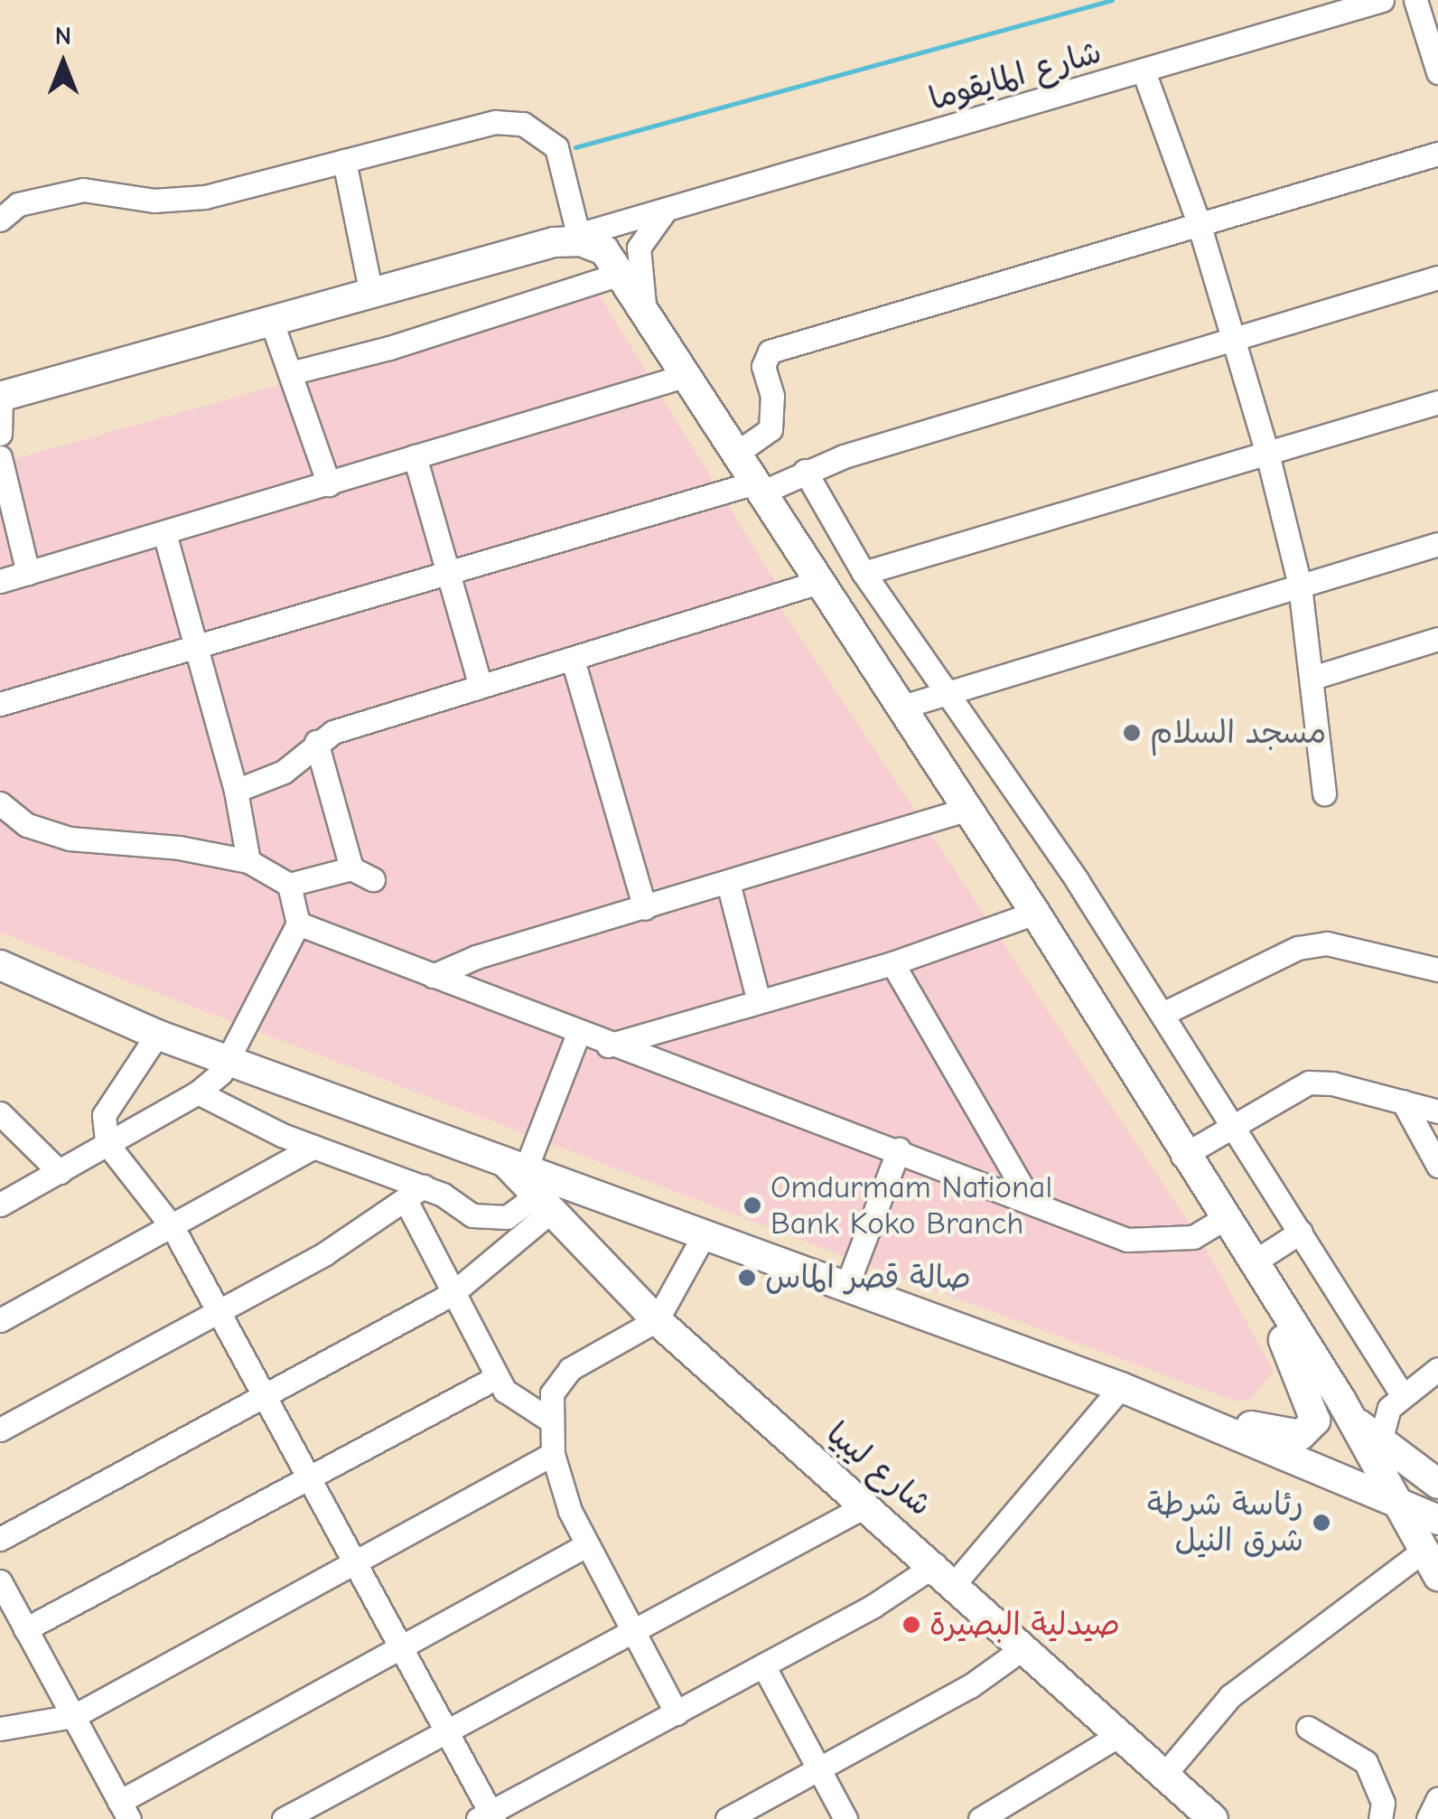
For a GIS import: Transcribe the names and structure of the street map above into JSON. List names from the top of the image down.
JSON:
{
  "streets": {
    "main road": ["شارع ليبيا"],
    "street": ["شارع المايقوما"]
  },
  "places": [
    "مسجد السلام",
    "Omdurmam National Bank Koko Branch",
    "صالة قصر الماس",
    "رئاسة شرطة شرق النيل",
    "صيدلية البصيرة"
  ],
  "north": "top"
}
